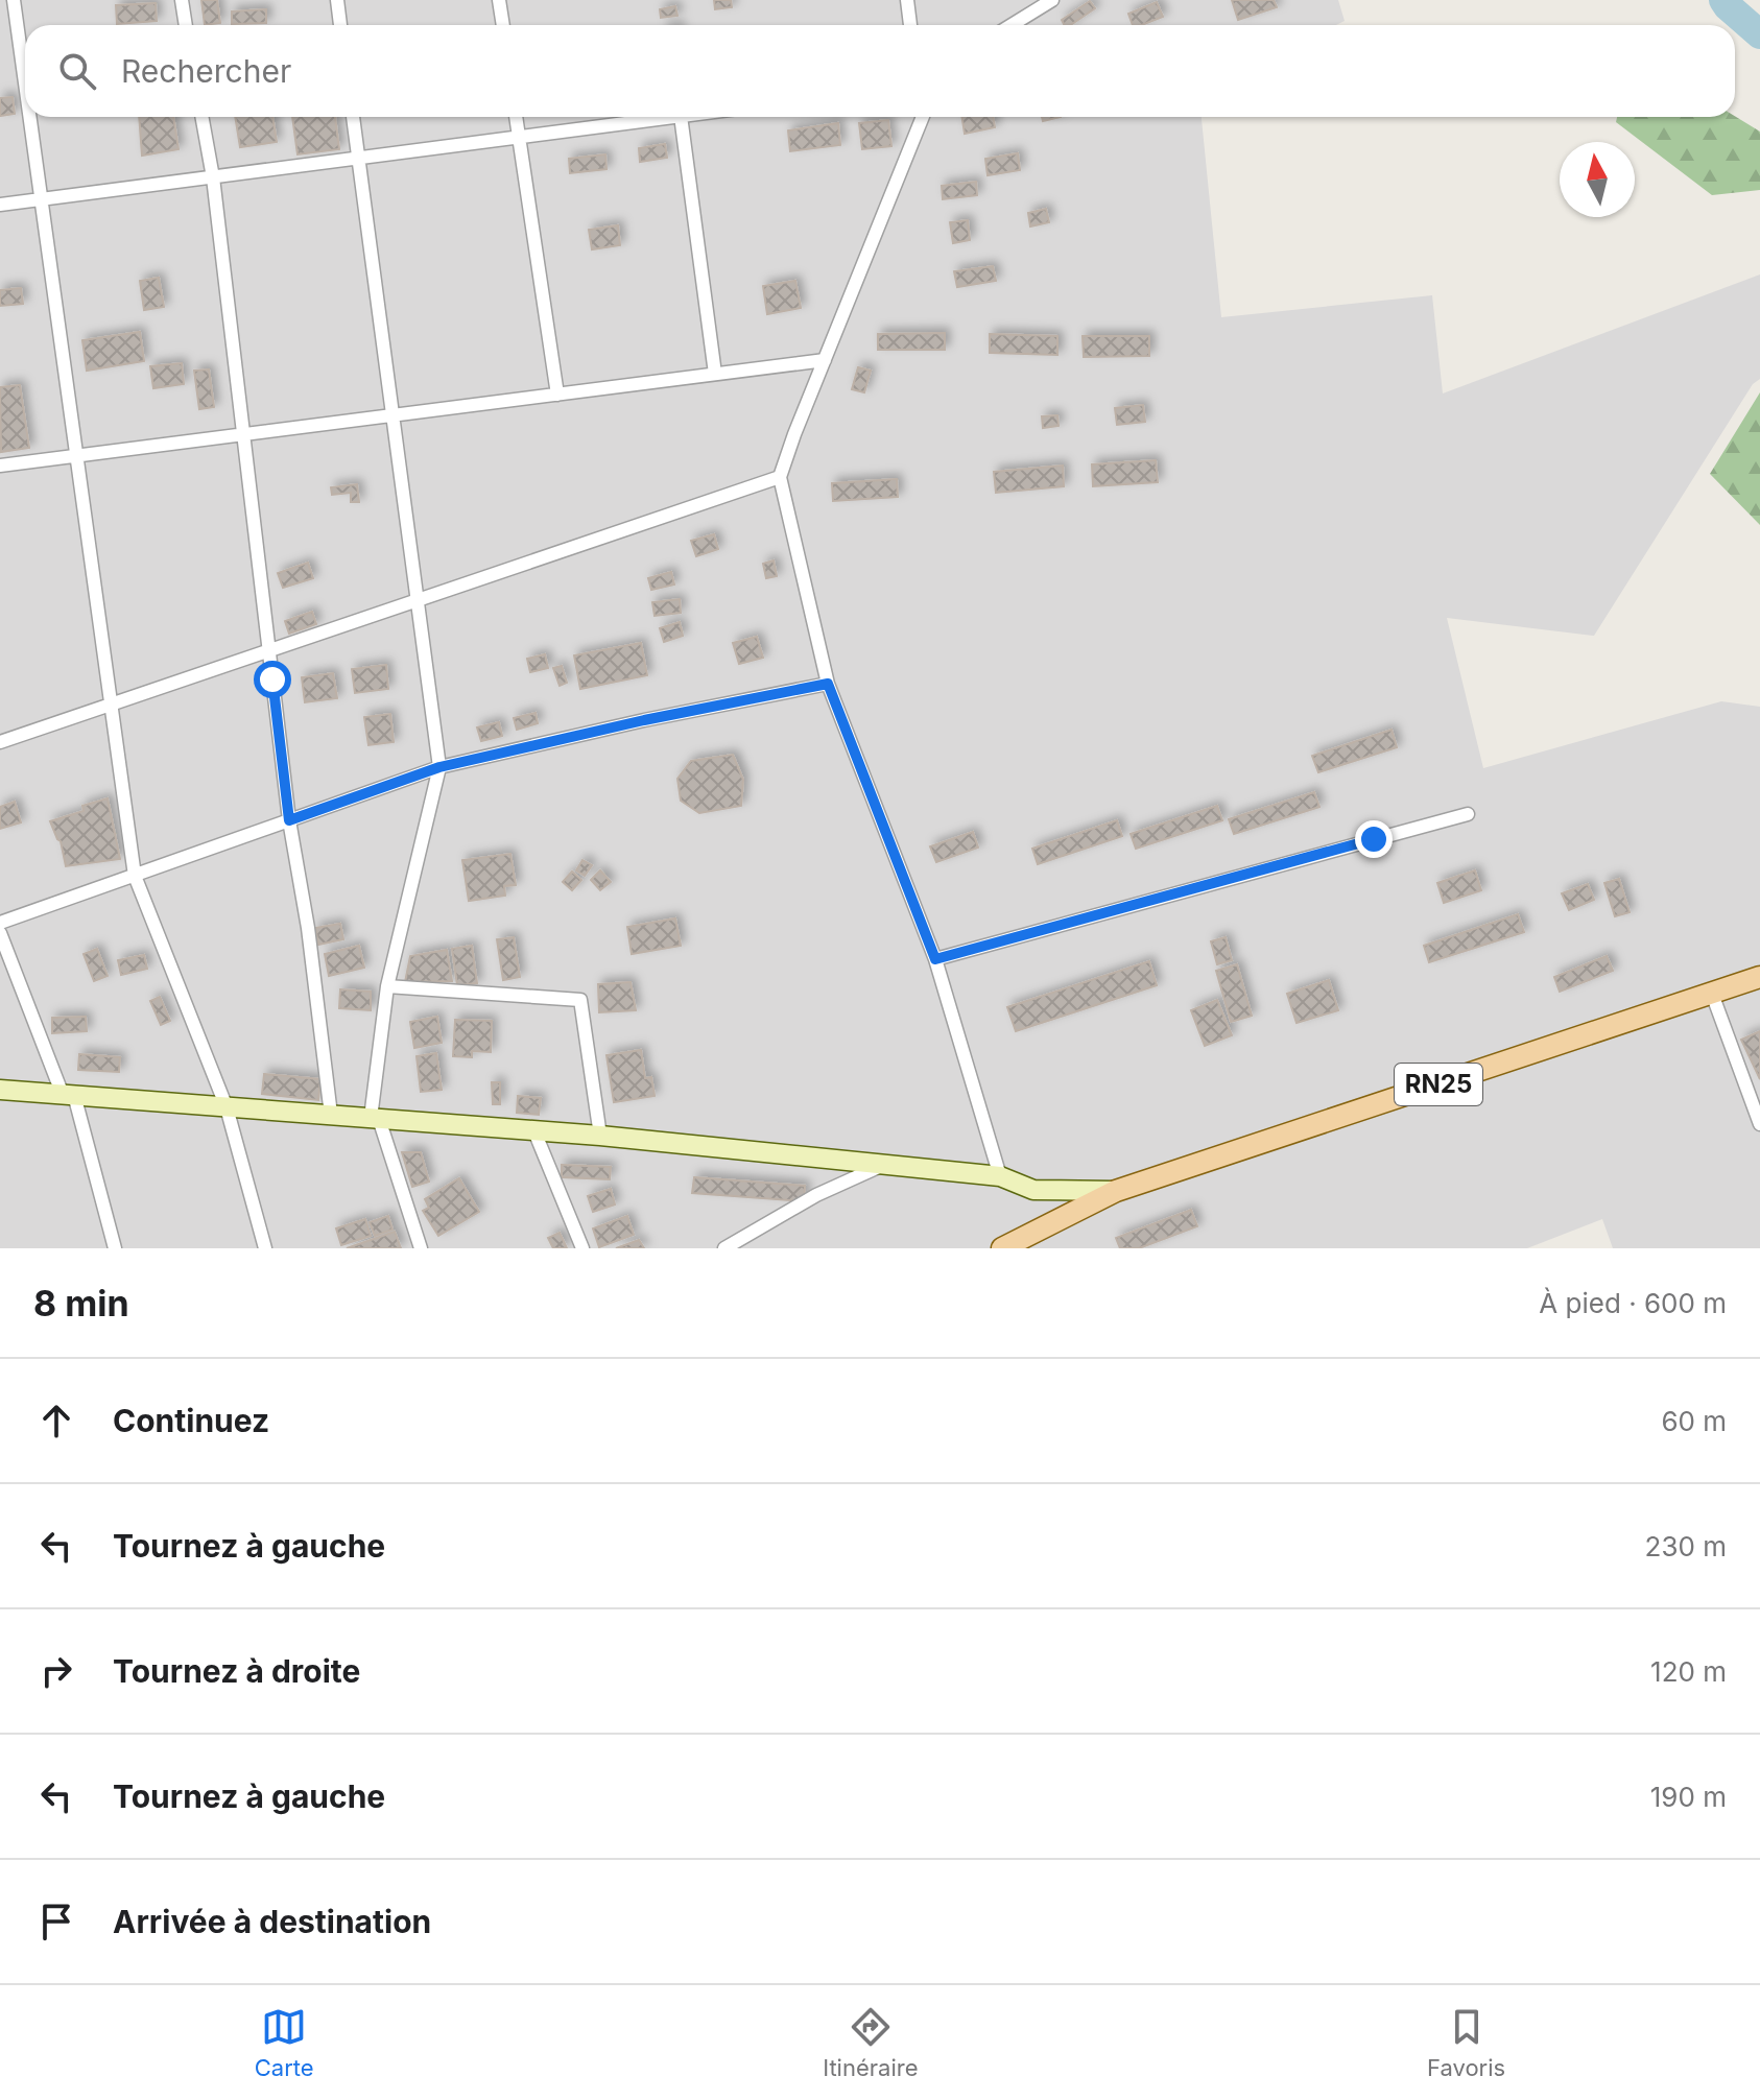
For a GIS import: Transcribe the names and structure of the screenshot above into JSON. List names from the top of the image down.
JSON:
{
  "streets": {
    "main road": ["RN25"]
  },
  "north": "top",
  "page": {
    "search": "Rechercher",
    "heading": ["8 min", "À pied · 600 m"],
    "list": [
      ["Continuez", "60 m"],
      ["Tournez à gauche", "230 m"],
      ["Tournez à droite", "120 m"],
      ["Tournez à gauche", "190 m"],
      "Arrivée à destination"
    ],
    "nav": ["Carte", "Itinéraire", "Favoris"]
  }
}
